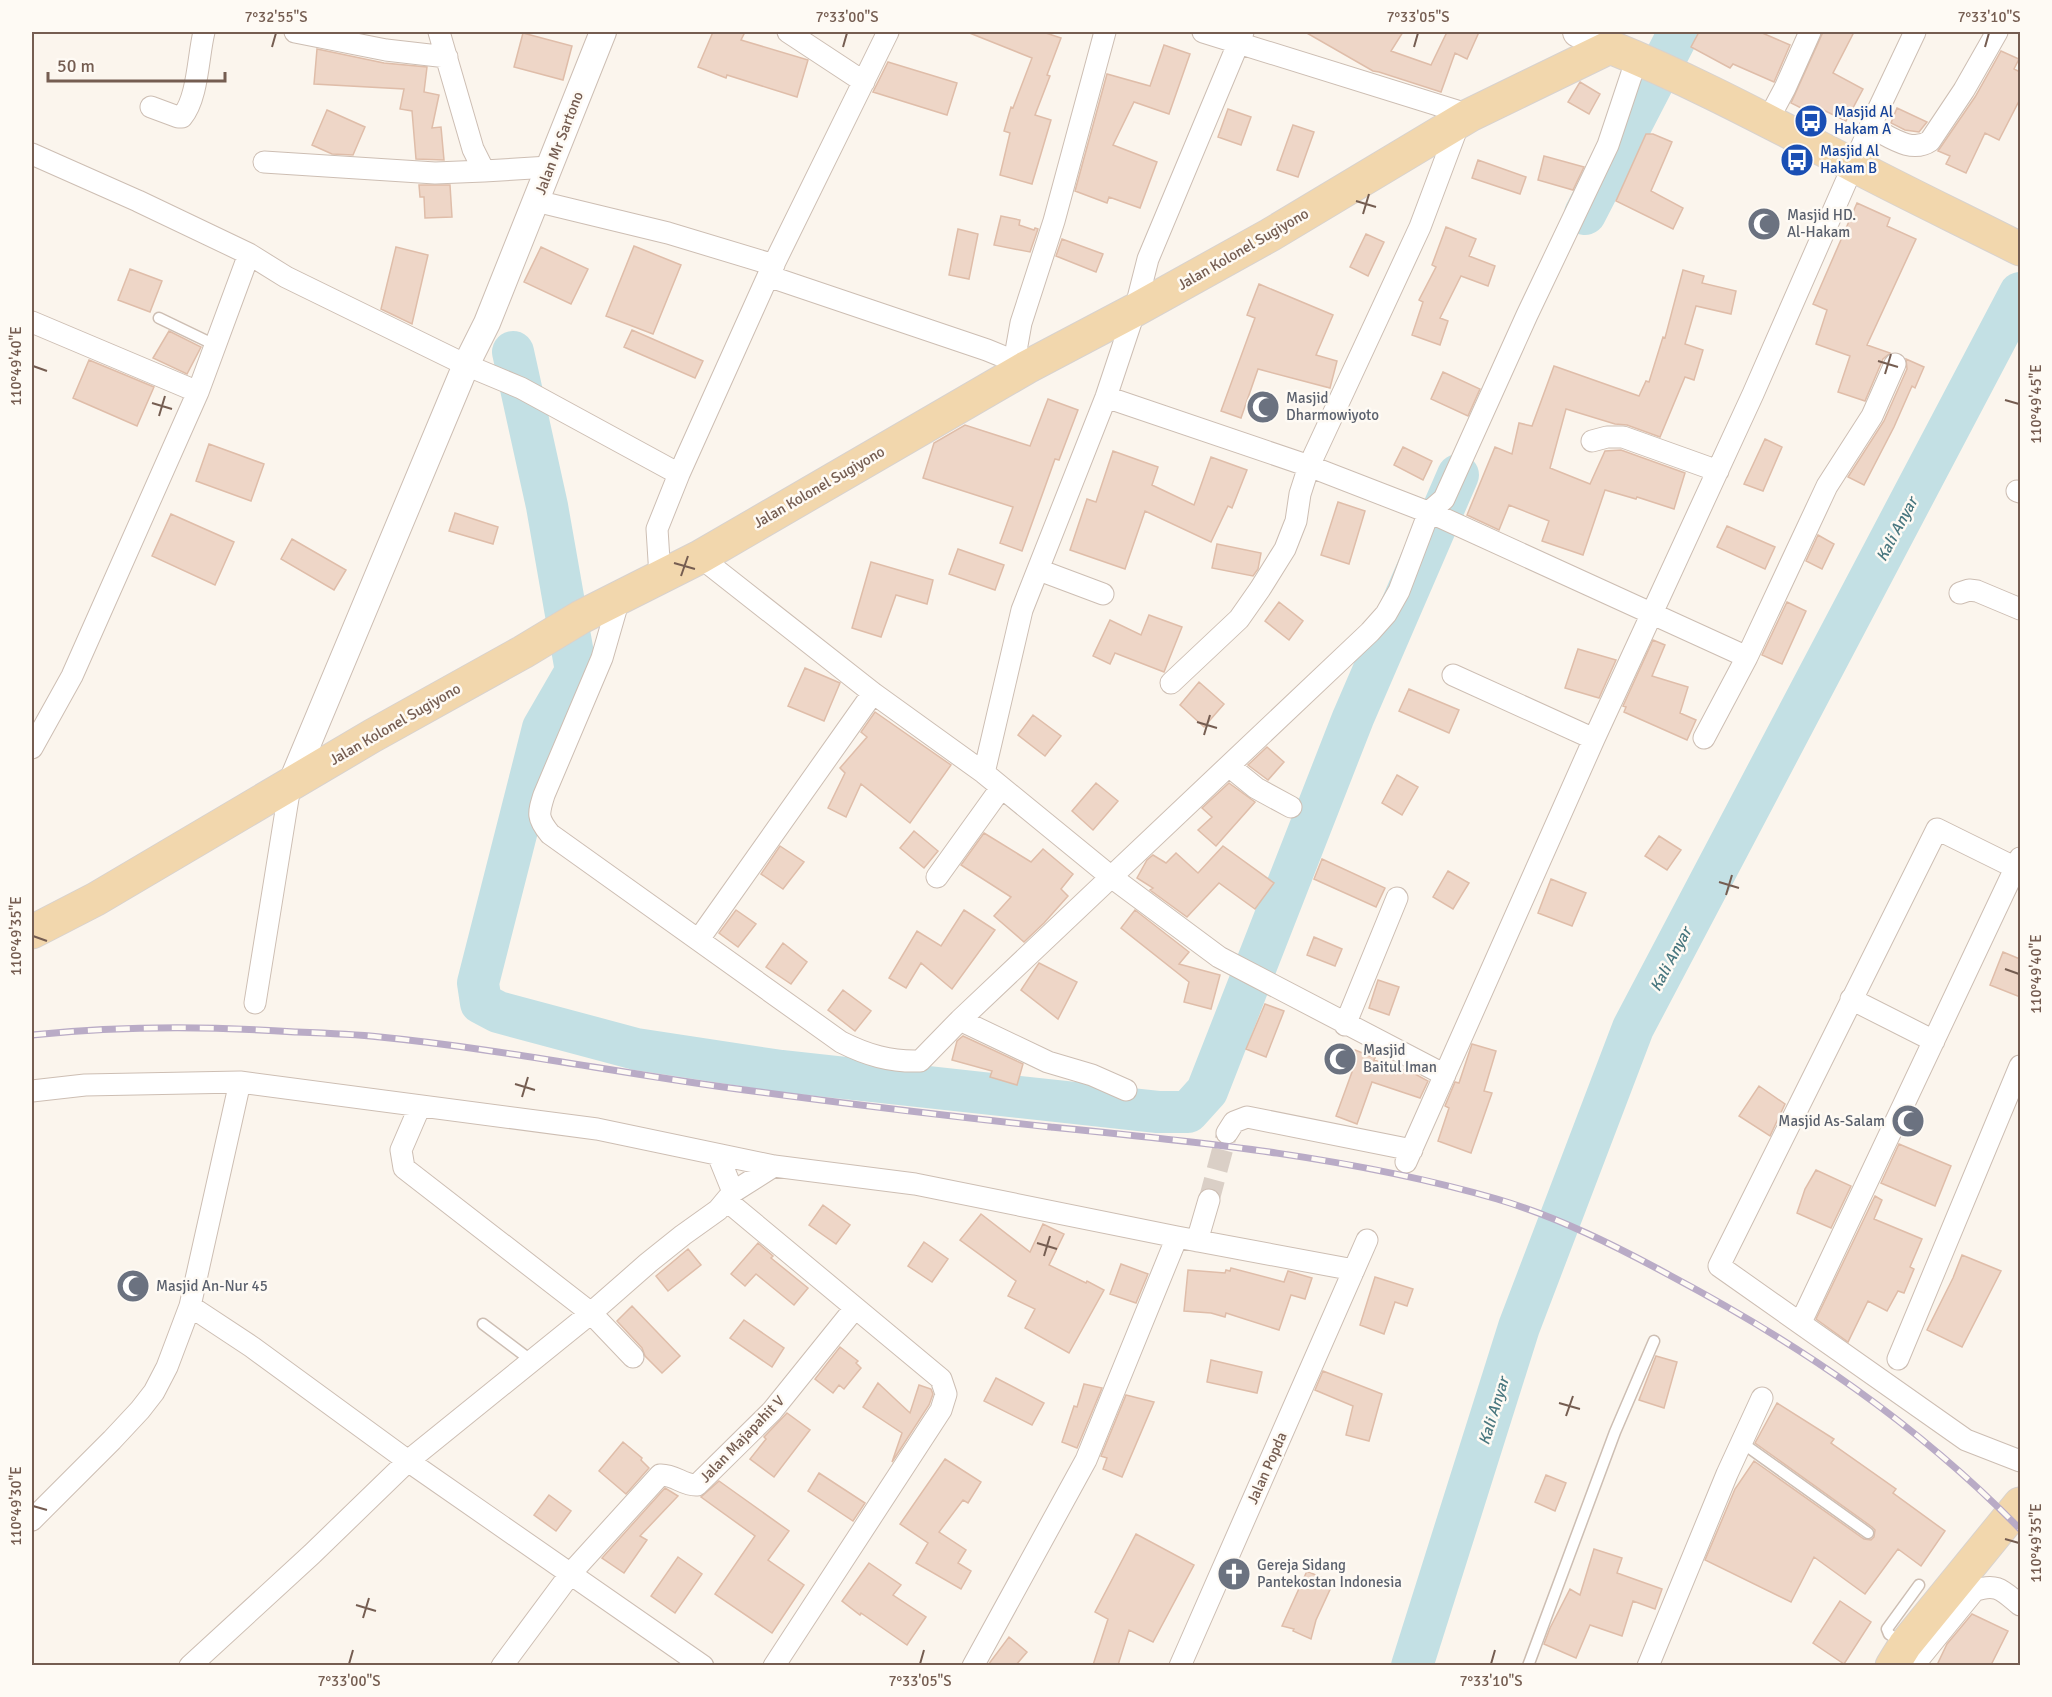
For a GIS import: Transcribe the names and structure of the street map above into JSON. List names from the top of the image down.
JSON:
{
  "streets": {
    "main road": ["Jalan Kolonel Sugiyono"],
    "street": ["Jalan Mr Sartono", "Jalan Majapahit V", "Jalan Popda"]
  },
  "crossings": [
    ["Jalan Mr Sartono", "Jalan Kolonel Sugiyono"]
  ],
  "water": ["Kali Anyar"],
  "places": {
    "bus stop": ["Masjid Al Hakam A", "Masjid Al Hakam B"],
    "mosque": [
      "Masjid HD. Al-Hakam",
      "Masjid Dharmowiyoto",
      "Masjid Baitul Iman",
      "Masjid As-Salam",
      "Masjid An-Nur 45"
    ],
    "church": ["Gereja Sidang Pantekostan Indonesia"]
  },
  "scale_bar": "50 m",
  "coordinates": [
    "7°32'55\"S",
    "7°33'00\"S",
    "7°33'05\"S",
    "7°33'10\"S",
    "110°49'40\"E",
    "110°49'45\"E",
    "110°49'35\"E",
    "110°49'30\"E"
  ]
}
